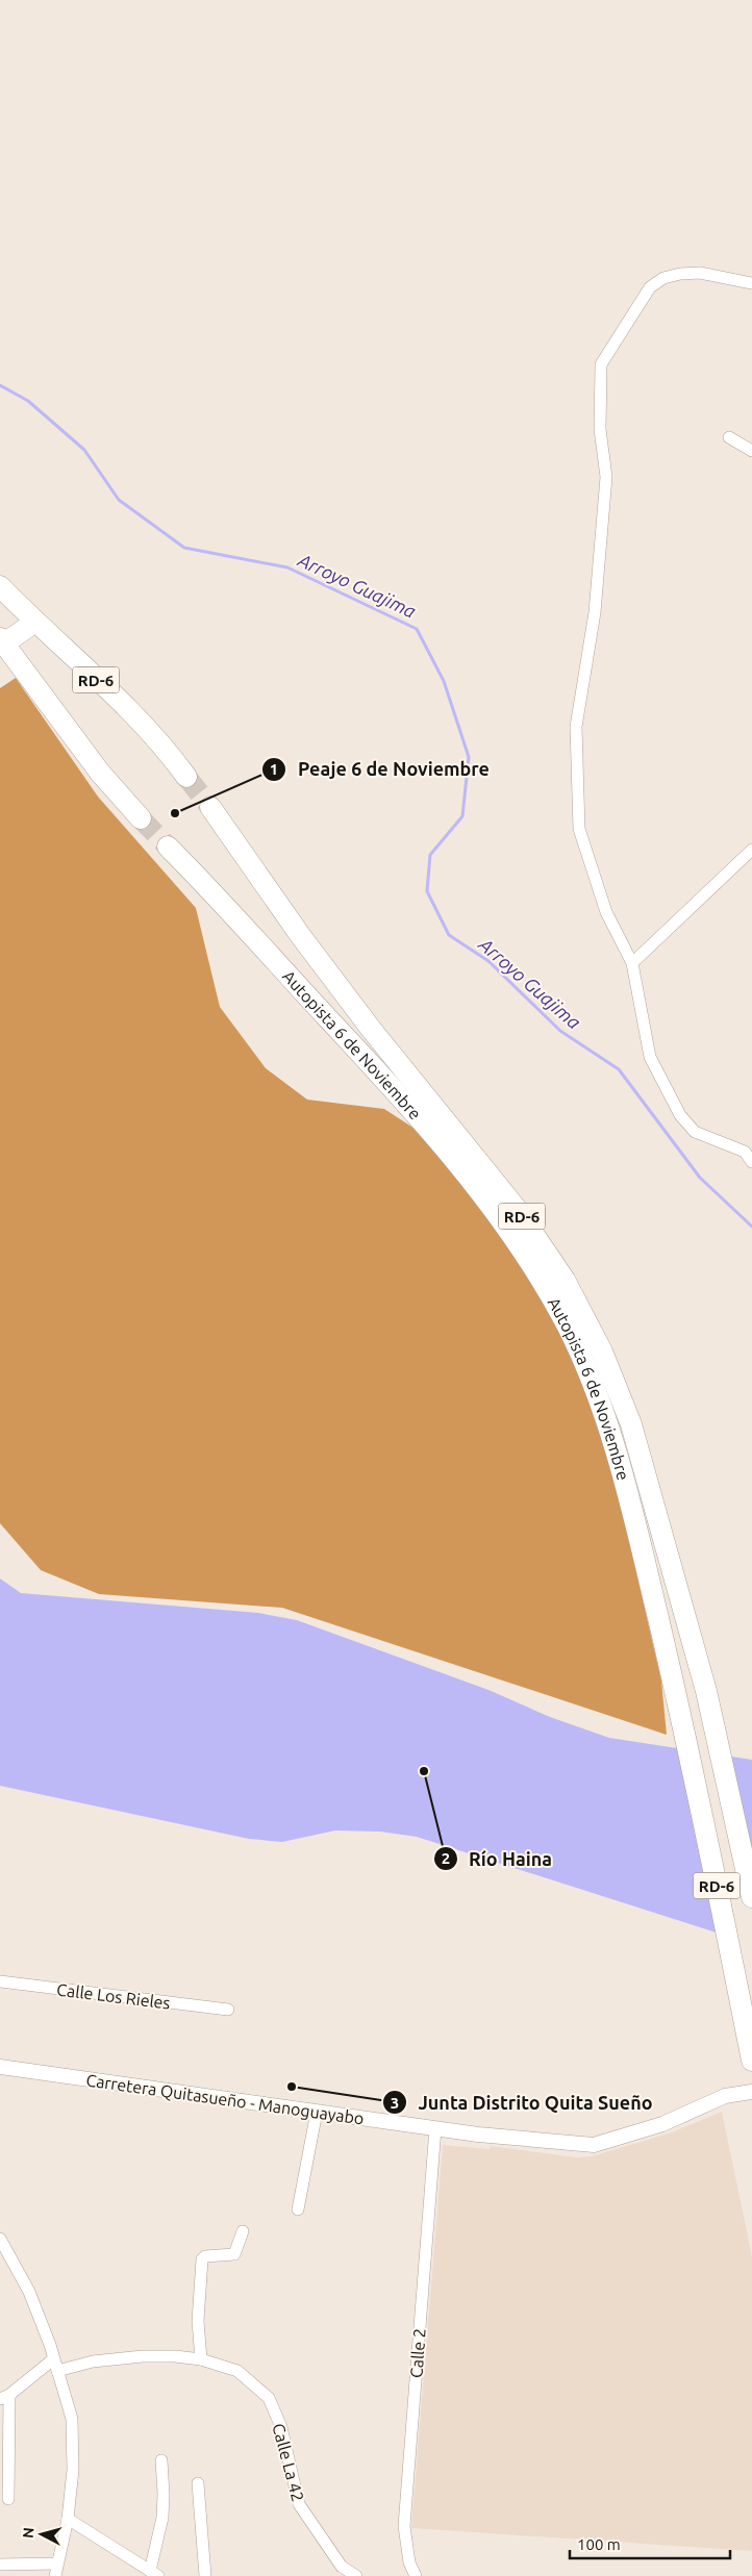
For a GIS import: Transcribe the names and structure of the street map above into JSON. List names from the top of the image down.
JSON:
{
  "streets": {
    "highway": ["RD-6", "Autopista 6 de Noviembre"],
    "street": [
      "Calle Los Rieles",
      "Carretera Quitasueño - Manoguayabo",
      "Calle 2",
      "Calle La 42"
    ]
  },
  "crossings": [
    ["Carretera Quitasueño - Manoguayabo", "Calle 2"]
  ],
  "water": ["Arroyo Guajima"],
  "places": ["Peaje 6 de Noviembre", "Río Haina", "Junta Distrito Quita Sueño"],
  "scale_bar": "100 m",
  "north": "left"
}
